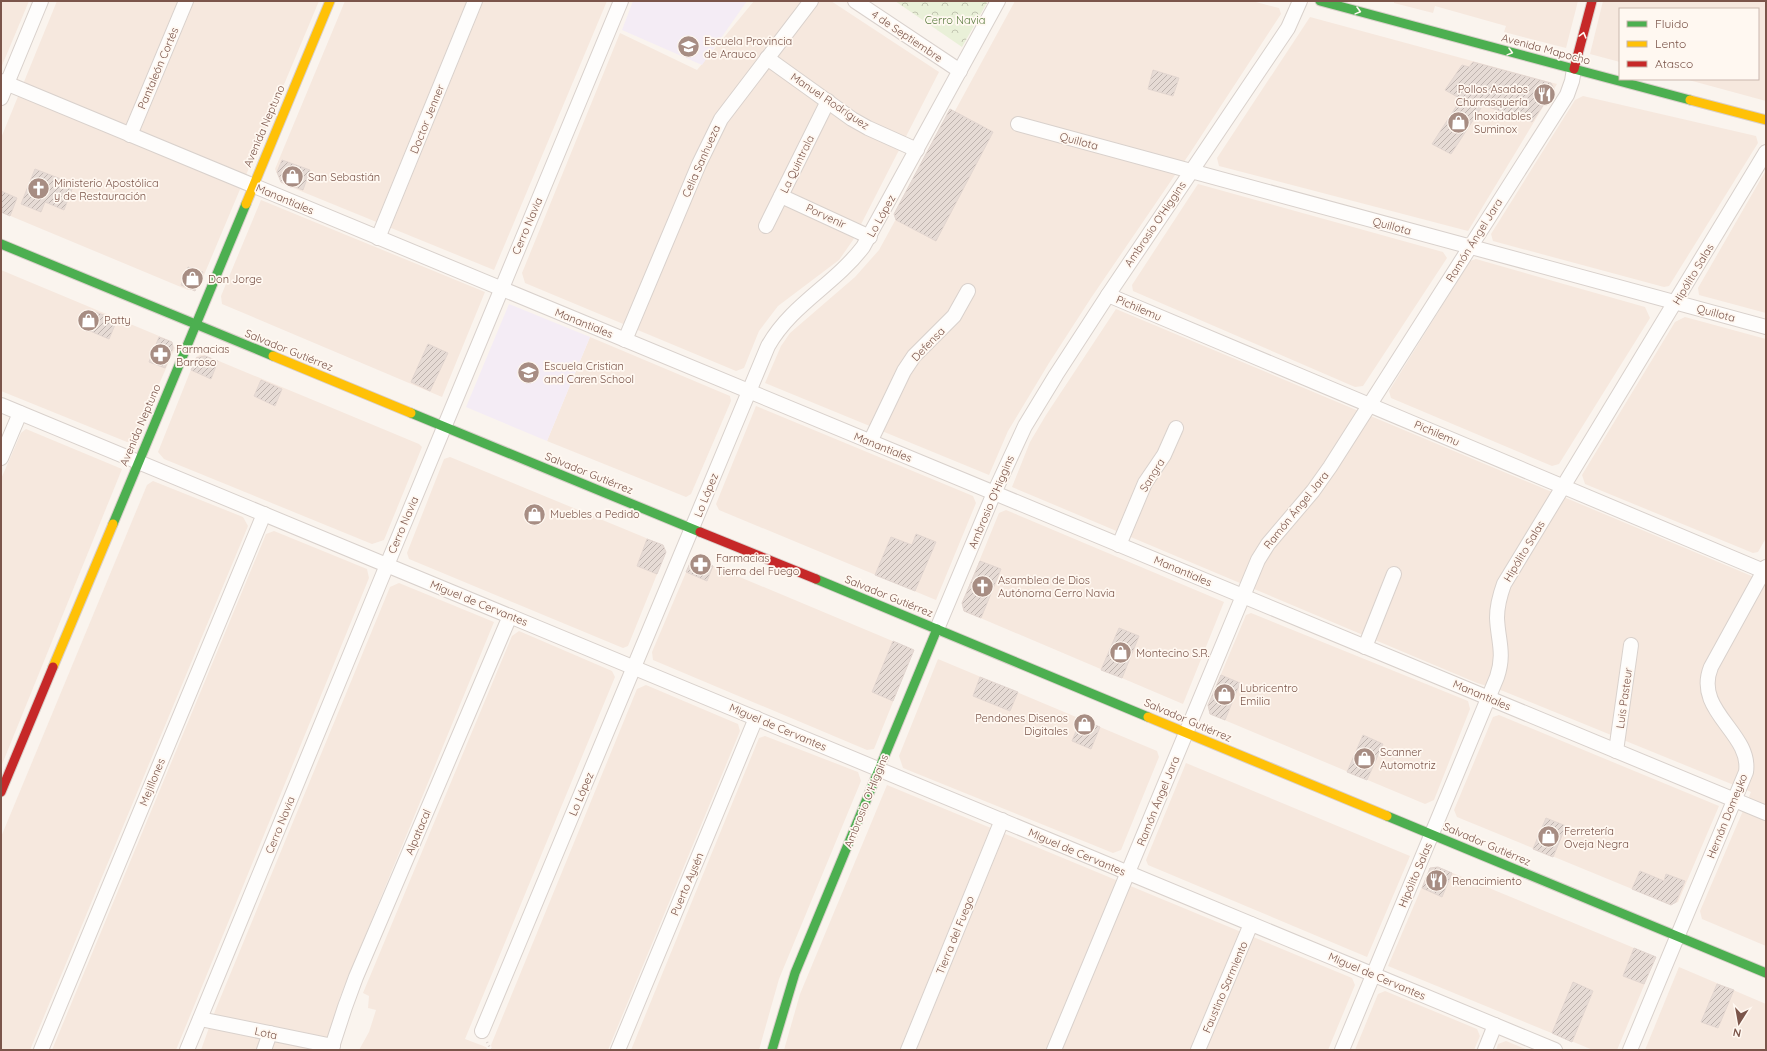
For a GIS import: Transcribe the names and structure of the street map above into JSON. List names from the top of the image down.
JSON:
{
  "streets": {
    "main road": [
      "Avenida Mapocho",
      "Avenida Neptuno",
      "Ambrosio O'Higgins",
      "Ramón Ángel Jara",
      "Salvador Gutiérrez"
    ],
    "street": [
      "4 de Septiembre",
      "Pantaleón Cortés",
      "Manuel Rodríguez",
      "Doctor Jenner",
      "Quillota",
      "Celia Sanhueza",
      "La Quintrala",
      "Manantiales",
      "Porvenir",
      "Lo López",
      "Cerro Navia",
      "Hipólito Salas",
      "Pichilemu",
      "Defensa",
      "Sangra",
      "Miguel de Cervantes",
      "Luis Pasteur",
      "Mejillones",
      "Hernán Domeyko",
      "Alpatacal",
      "Puerto Aysén",
      "Tierra del Fuego",
      "Faustino Sarmiento",
      "Lota"
    ]
  },
  "crossings": [
    ["4 de Septiembre", "Lo López"],
    ["Avenida Mapocho", "Ramón Ángel Jara"],
    ["Pantaleón Cortés", "Manantiales"],
    ["Manuel Rodríguez", "Celia Sanhueza"],
    ["Manuel Rodríguez", "La Quintrala"],
    ["Manuel Rodríguez", "Lo López"],
    ["Doctor Jenner", "Manantiales"],
    ["Avenida Neptuno", "Manantiales"],
    ["Avenida Neptuno", "Salvador Gutiérrez"],
    ["Avenida Neptuno", "Miguel de Cervantes"],
    ["Quillota", "Ambrosio O'Higgins"],
    ["Quillota", "Ramón Ángel Jara"],
    ["Quillota", "Hipólito Salas"],
    ["Celia Sanhueza", "Manantiales"],
    ["La Quintrala", "Porvenir"],
    ["Manantiales", "Lo López"],
    ["Manantiales", "Ambrosio O'Higgins"],
    ["Manantiales", "Cerro Navia"],
    ["Manantiales", "Ramón Ángel Jara"],
    ["Manantiales", "Hipólito Salas"],
    ["Manantiales", "Defensa"],
    ["Manantiales", "Sangra"],
    ["Manantiales", "Luis Pasteur"],
    ["Manantiales", "Hernán Domeyko"],
    ["Porvenir", "Lo López"],
    ["Lo López", "Salvador Gutiérrez"],
    ["Lo López", "Miguel de Cervantes"],
    ["Ambrosio O'Higgins", "Pichilemu"],
    ["Ambrosio O'Higgins", "Salvador Gutiérrez"],
    ["Ambrosio O'Higgins", "Miguel de Cervantes"],
    ["Cerro Navia", "Salvador Gutiérrez"],
    ["Cerro Navia", "Miguel de Cervantes"],
    ["Cerro Navia", "Lota"],
    ["Ramón Ángel Jara", "Pichilemu"],
    ["Ramón Ángel Jara", "Salvador Gutiérrez"],
    ["Ramón Ángel Jara", "Miguel de Cervantes"],
    ["Hipólito Salas", "Pichilemu"],
    ["Hipólito Salas", "Salvador Gutiérrez"],
    ["Hipólito Salas", "Miguel de Cervantes"],
    ["Pichilemu", "Hernán Domeyko"],
    ["Salvador Gutiérrez", "Hernán Domeyko"],
    ["Miguel de Cervantes", "Mejillones"],
    ["Miguel de Cervantes", "Alpatacal"],
    ["Miguel de Cervantes", "Puerto Aysén"],
    ["Miguel de Cervantes", "Tierra del Fuego"],
    ["Miguel de Cervantes", "Faustino Sarmiento"],
    ["Alpatacal", "Lota"]
  ],
  "one_way": ["Avenida Mapocho"],
  "parks": ["Cerro Navia"],
  "places": {
    "school or university": ["Escuela Provincia de Arauco", "Escuela Cristian and Caren School"],
    "restaurant": ["Pollos Asados Churrasquería", "Renacimiento"],
    "shop": [
      "Inoxidables Suminox",
      "San Sebastián",
      "Don Jorge",
      "Patty",
      "Muebles a Pedido",
      "Montecino S.R.",
      "Lubricentro Emilia",
      "Pendones Disenos Digitales",
      "Scanner Automotriz",
      "Ferretería Oveja Negra"
    ],
    "church": ["Ministerio Apostólica y de Restauración", "Asamblea de Dios Autónoma Cerro Navia"],
    "pharmacy": ["Farmacias Barroso", "Farmacias Tierra del Fuego"]
  },
  "legend": ["Fluido", "Lento", "Atasco"],
  "north": "bottom"
}
